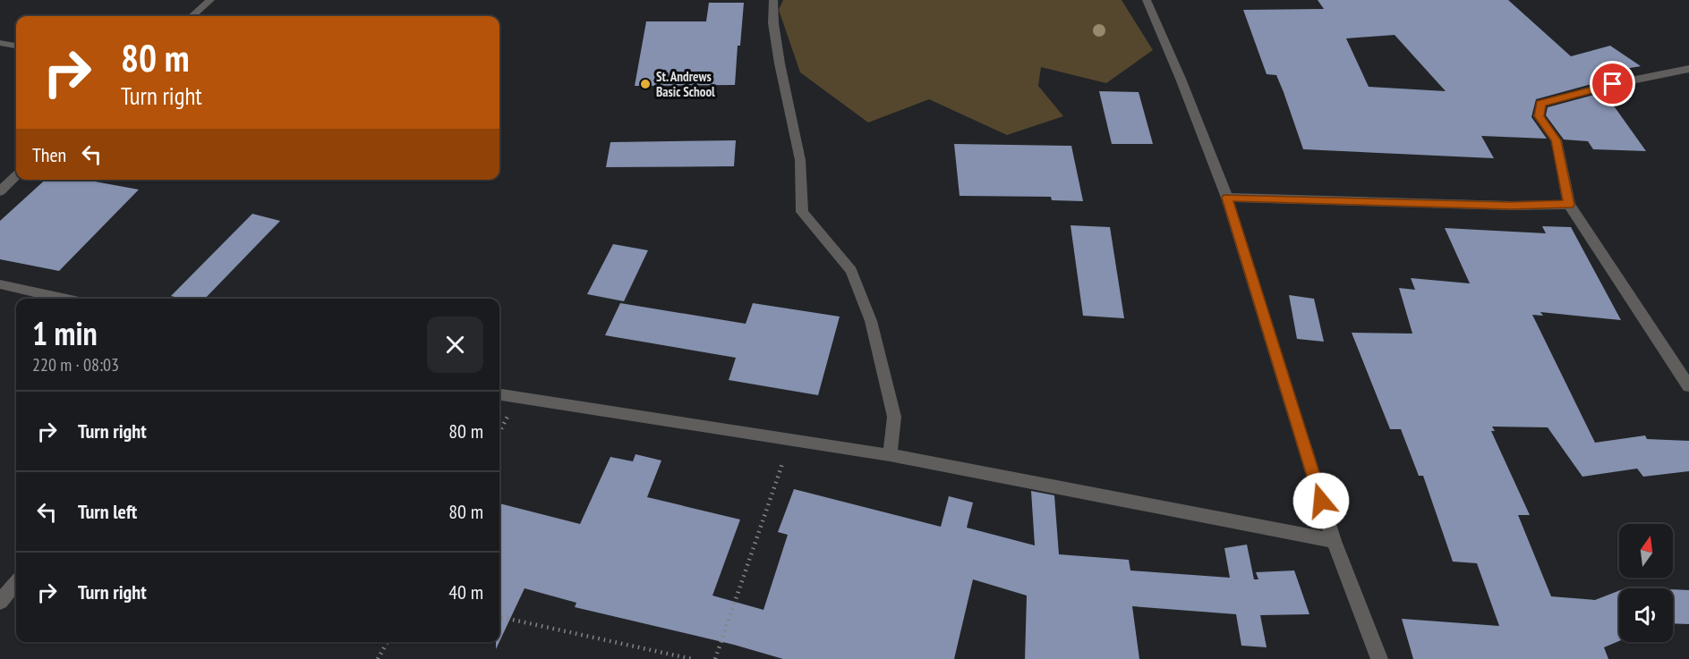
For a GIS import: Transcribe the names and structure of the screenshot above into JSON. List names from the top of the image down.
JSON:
{
  "places": ["St. Andrews Basic School"],
  "north": "top",
  "page": {
    "turn": ["80 m", "Turn right"],
    "then": "Then",
    "heading": ["1 min", "220 m · 08:03"],
    "list": [
      {
        "name": "Turn right",
        "value": "80 m"
      },
      {
        "name": "Turn left",
        "value": "80 m"
      },
      {
        "name": "Turn right",
        "value": "40 m"
      }
    ]
  }
}
